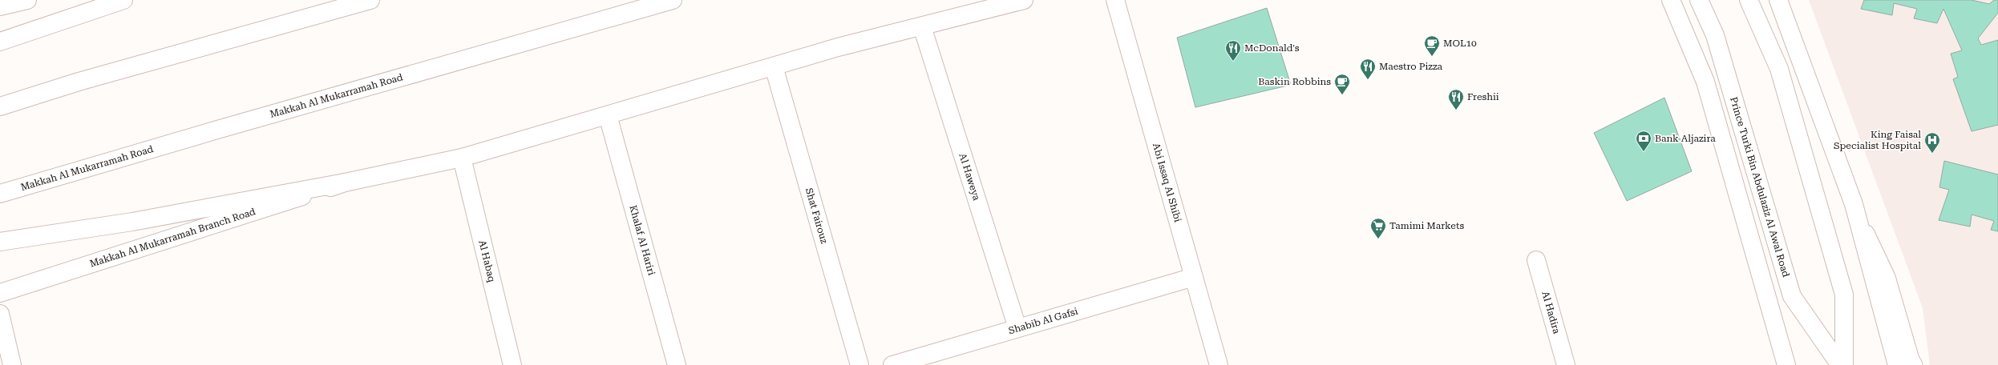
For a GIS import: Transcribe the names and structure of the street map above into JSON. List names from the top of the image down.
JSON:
{
  "streets": {
    "main road": [
      "Makkah Al Mukarramah Road",
      "Al Haweya",
      "Abi Issaq Al Shibi",
      "Prince Turki Bin Abdulaziz Al Awal Road",
      "Shat Fairouz",
      "Makkah Al Mukarramah Branch Road",
      "Khalaf Al Hariri",
      "Al Habaq",
      "Al Hadira",
      "Shabib Al Gafsi"
    ]
  },
  "crossings": [
    ["Al Haweya", "Shabib Al Gafsi"],
    ["Abi Issaq Al Shibi", "Shabib Al Gafsi"]
  ],
  "places": {
    "cafe": ["MOL10", "Baskin Robbins"],
    "restaurant": ["McDonald's", "Maestro Pizza", "Freshii"],
    "bank": ["Bank Aljazira"],
    "hospital": ["King Faisal Specialist Hospital"],
    "supermarket": ["Tamimi Markets"]
  }
}
